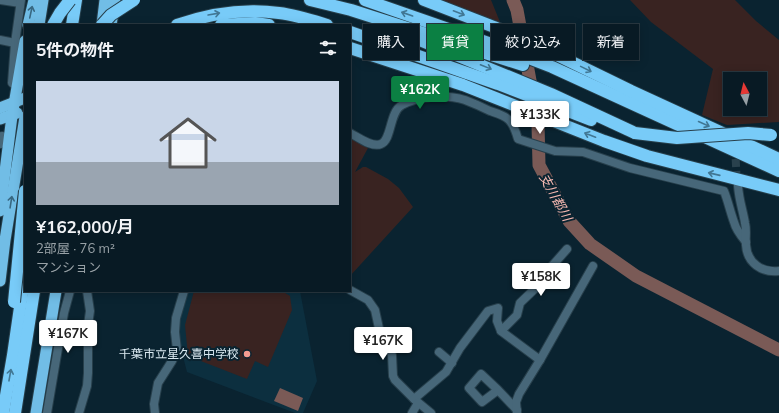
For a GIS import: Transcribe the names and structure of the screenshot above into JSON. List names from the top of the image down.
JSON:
{
  "water": ["支川都川"],
  "places": ["千葉市立星久喜中学校"],
  "north": "top",
  "page": {
    "chip": [
      "購入",
      "賃貸",
      "絞り込み",
      "新着"
    ],
    "heading": "5件の物件",
    "list": [
      {
        "name": "¥162,000/月",
        "note": "2部屋 · 76 m² · マンション"
      }
    ],
    "price": [
      "¥162K",
      "¥133K",
      "¥158K",
      "¥167K",
      "¥167K"
    ]
  }
}
